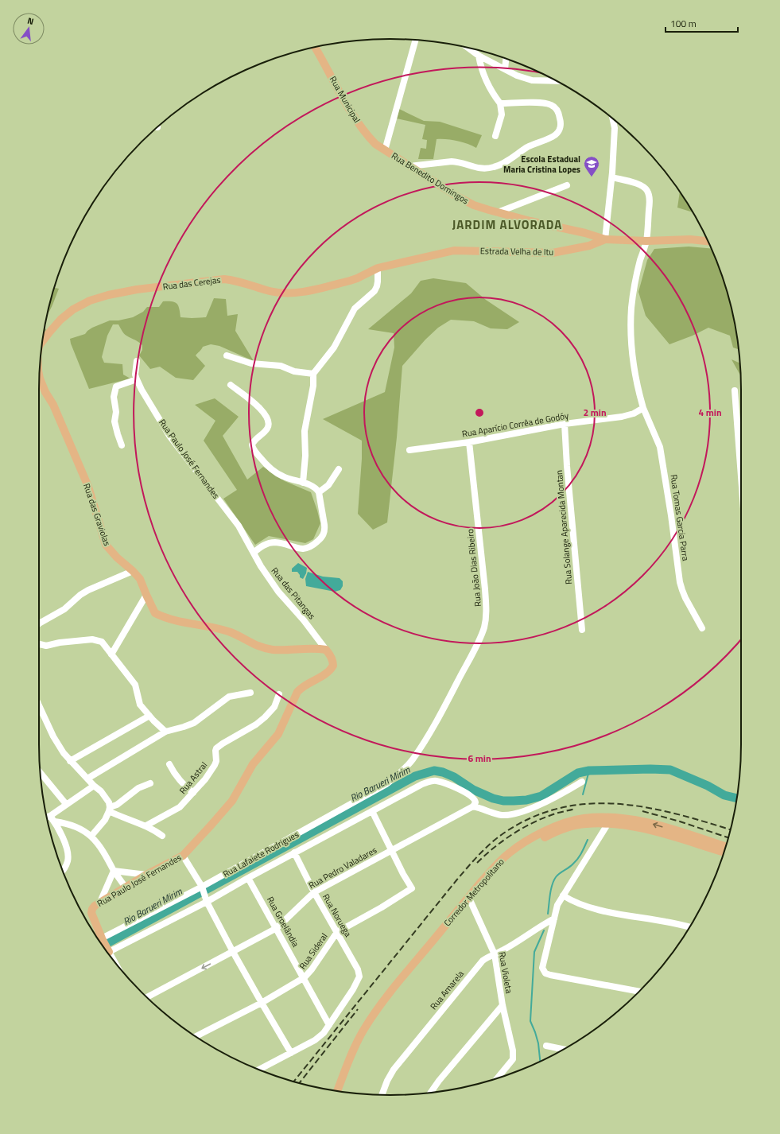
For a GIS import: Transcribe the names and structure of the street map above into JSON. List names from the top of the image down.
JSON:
{
  "streets": {
    "main road": [
      "Rua Municipal",
      "Rua Benedito Domingos",
      "Estrada Velha de Itu",
      "Rua das Cerejas",
      "Rua Paulo José Fernandes",
      "Rua das Graviolas",
      "Corredor Metropolitano"
    ],
    "street": [
      "Rua Aparício Corrêa de Godóy",
      "Rua Tomas Garcia Parra",
      "Rua Solange Aparecida Montan",
      "Rua João Dias Ribeiro",
      "Rua das Pitangas",
      "Rua Astral",
      "Rua Lafaiete Rodrigues",
      "Rua Pedro Valadares",
      "Rua Noruega",
      "Rua Groelândia",
      "Rua Sideral",
      "Rua Violeta",
      "Rua Amarela"
    ]
  },
  "crossings": [
    ["Rua Municipal", "Rua Benedito Domingos"],
    ["Rua Benedito Domingos", "Estrada Velha de Itu"],
    ["Estrada Velha de Itu", "Rua das Cerejas"],
    ["Rua Aparício Corrêa de Godóy", "Rua Tomas Garcia Parra"],
    ["Rua Aparício Corrêa de Godóy", "Rua Solange Aparecida Montan"],
    ["Rua Aparício Corrêa de Godóy", "Rua João Dias Ribeiro"],
    ["Rua Paulo José Fernandes", "Rua das Graviolas"],
    ["Rua Paulo José Fernandes", "Rua das Pitangas"],
    ["Rua Paulo José Fernandes", "Rua Lafaiete Rodrigues"],
    ["Rua das Graviolas", "Rua das Pitangas"],
    ["Rua João Dias Ribeiro", "Rua Lafaiete Rodrigues"],
    ["Rua Lafaiete Rodrigues", "Rua Pedro Valadares"],
    ["Rua Lafaiete Rodrigues", "Rua Noruega"],
    ["Rua Lafaiete Rodrigues", "Rua Groelândia"],
    ["Rua Pedro Valadares", "Rua Noruega"],
    ["Rua Pedro Valadares", "Rua Groelândia"],
    ["Rua Pedro Valadares", "Rua Sideral"],
    ["Rua Noruega", "Rua Groelândia"],
    ["Rua Noruega", "Rua Sideral"],
    ["Rua Groelândia", "Rua Sideral"],
    ["Rua Violeta", "Rua Amarela"]
  ],
  "districts": ["JARDIM ALVORADA"],
  "water": ["Rio Barueri Mirim"],
  "places": {
    "school or university": ["Escola Estadual Maria Cristina Lopes"]
  },
  "scale_bar": "100 m",
  "north": "top",
  "rings": ["2 min", "4 min", "6 min"]
}
